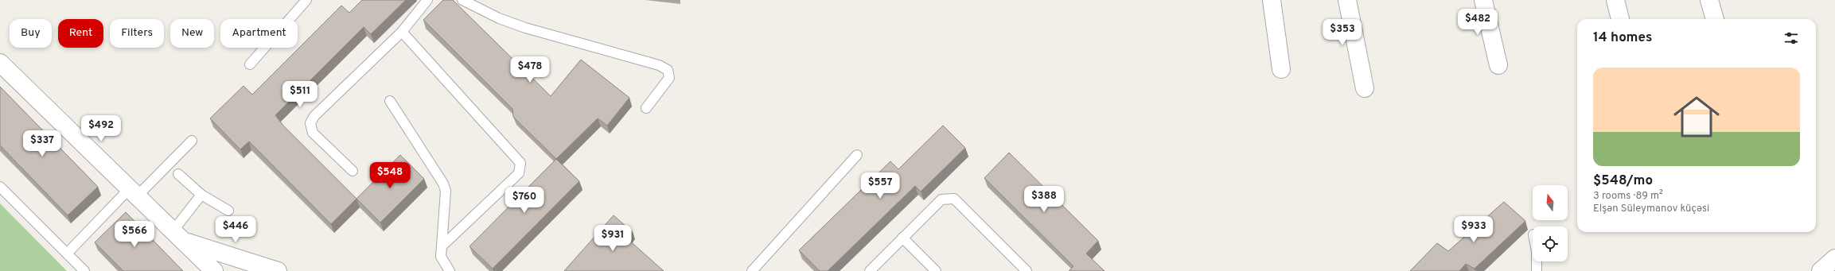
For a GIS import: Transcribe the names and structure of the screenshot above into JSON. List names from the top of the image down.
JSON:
{
  "north": "top",
  "page": {
    "price": [
      "$482",
      "$353",
      "$478",
      "$511",
      "$492",
      "$337",
      "$548",
      "$557",
      "$388",
      "$760",
      "$446",
      "$933",
      "$566",
      "$931"
    ],
    "chip": [
      "Buy",
      "Rent",
      "Filters",
      "New",
      "Apartment"
    ],
    "heading": "14 homes",
    "list": [
      {
        "name": "$548/mo",
        "note": "3 rooms · 89 m² · Elşən Süleymanov küçəsi"
      }
    ]
  }
}
